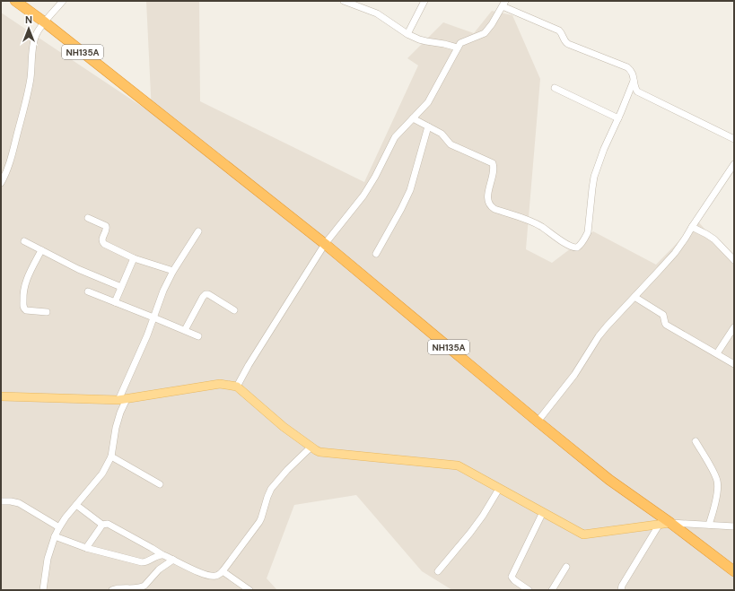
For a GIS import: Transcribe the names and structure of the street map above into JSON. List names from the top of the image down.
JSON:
{
  "streets": {
    "highway": ["NH135A"]
  },
  "north": "top"
}
